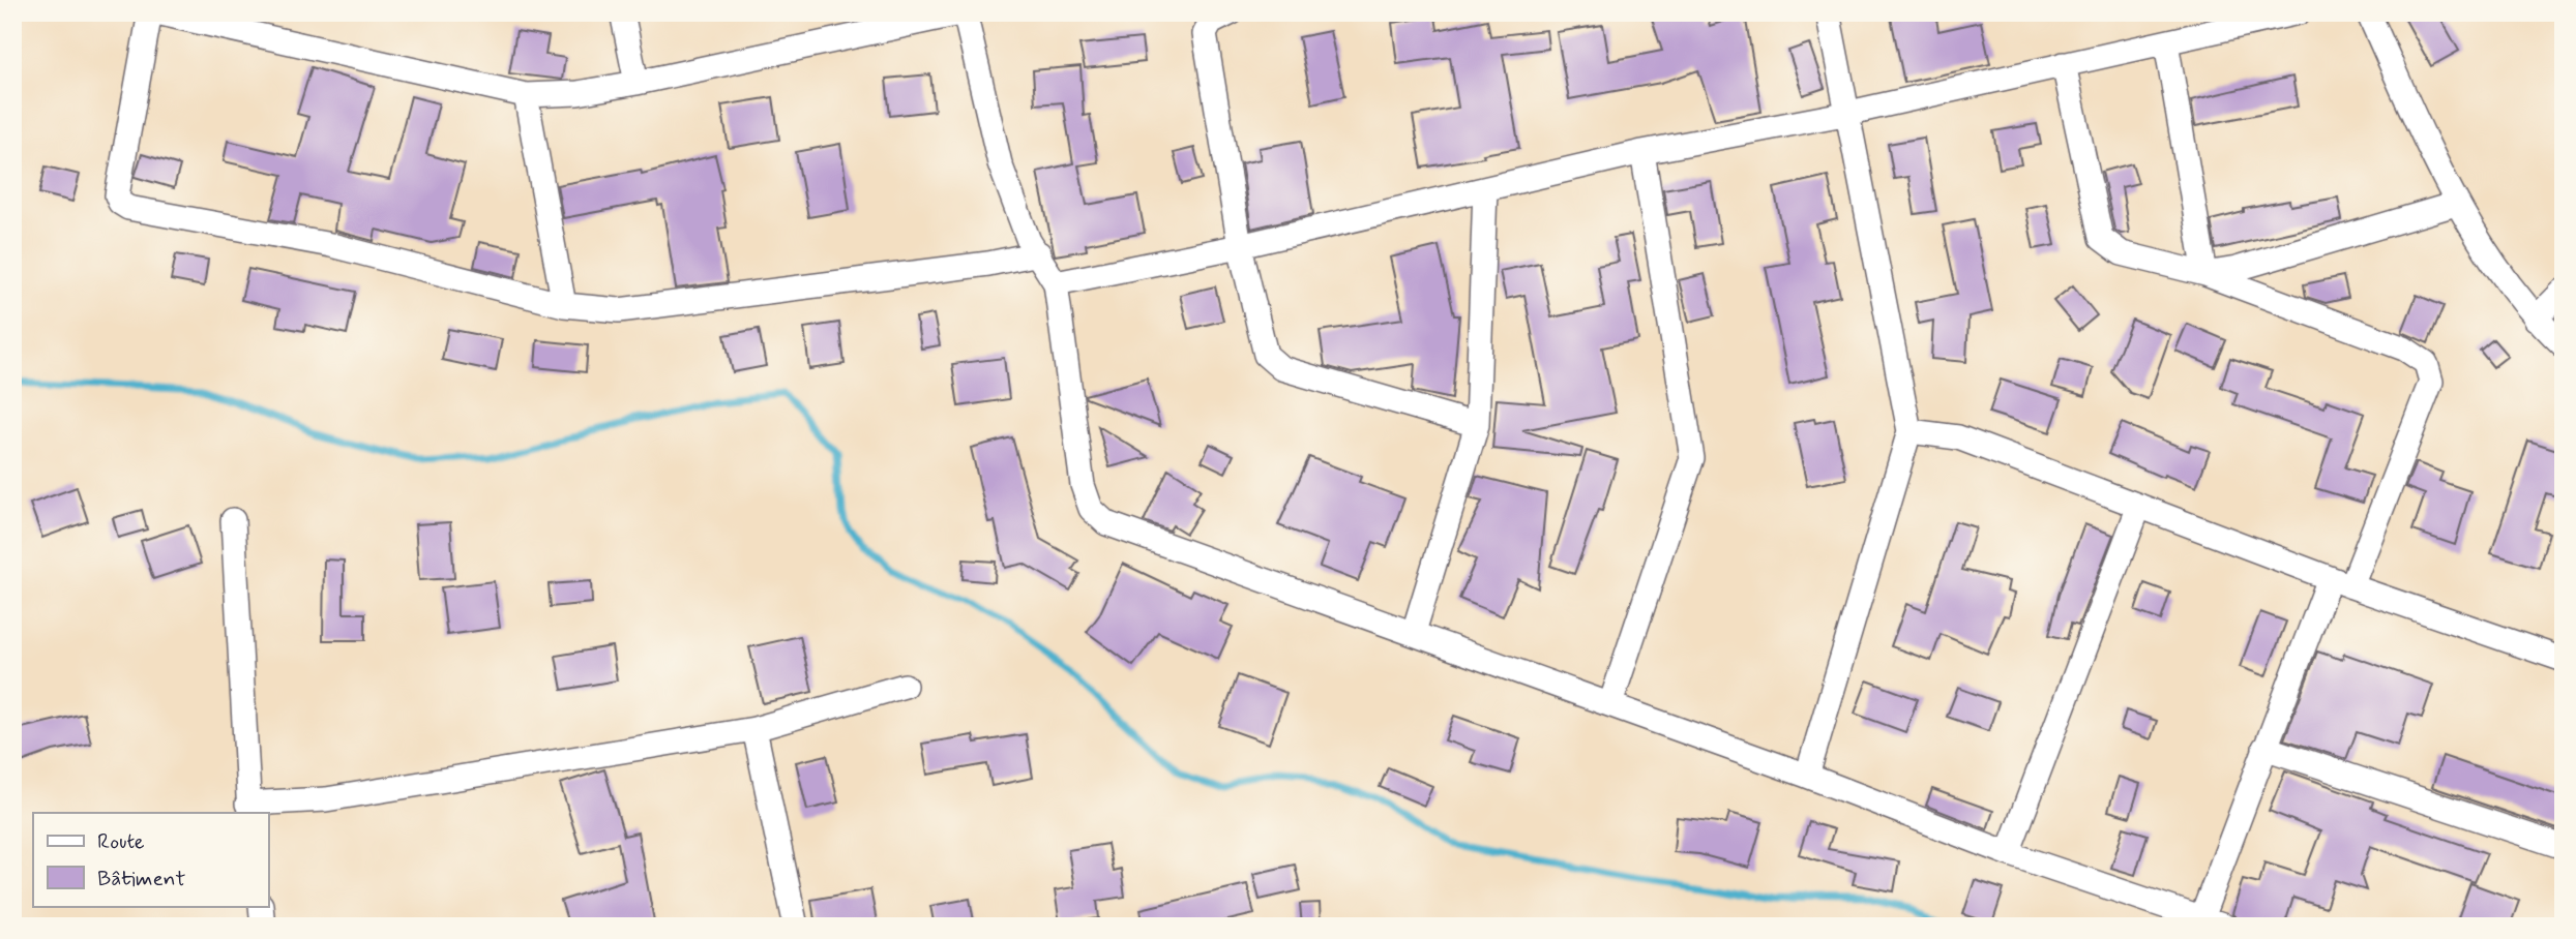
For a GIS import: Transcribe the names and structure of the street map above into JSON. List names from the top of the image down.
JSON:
{
  "legend": ["Route", "Bâtiment"]
}
